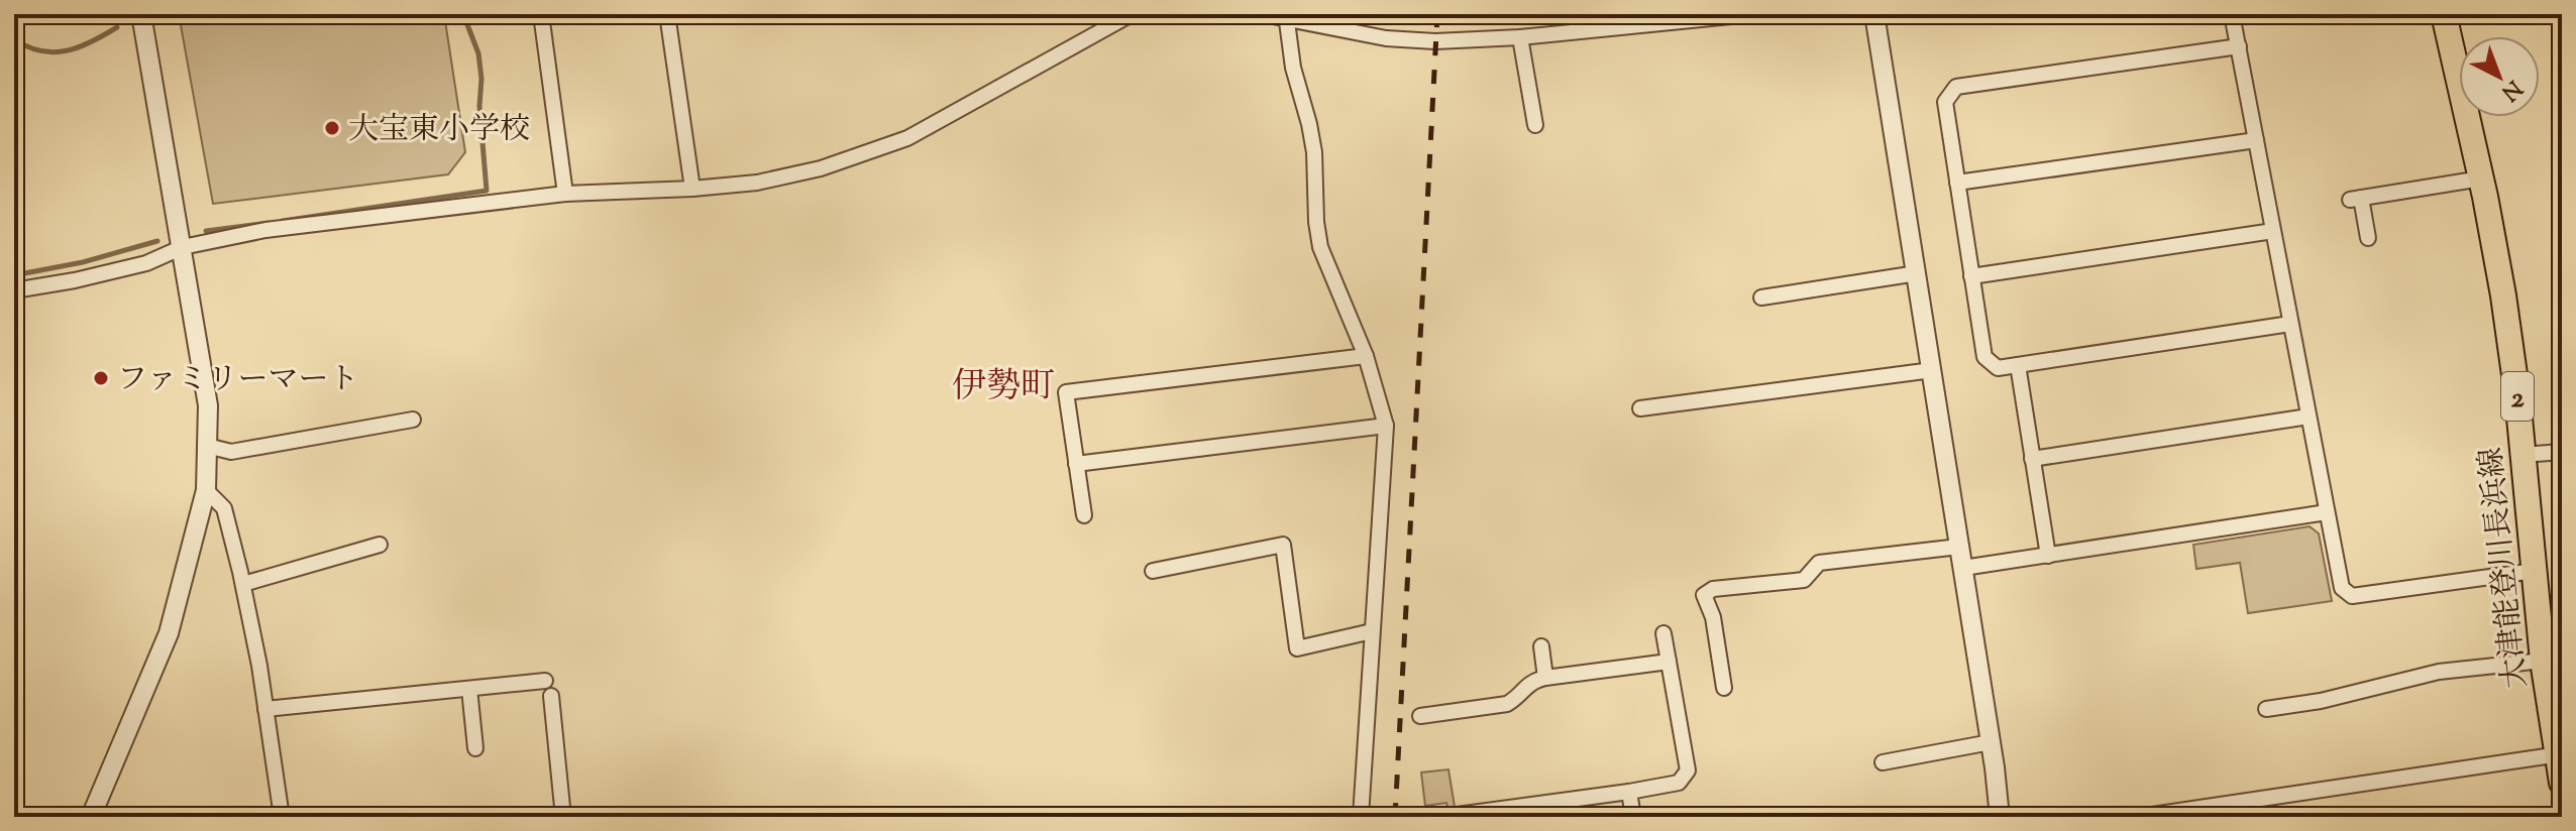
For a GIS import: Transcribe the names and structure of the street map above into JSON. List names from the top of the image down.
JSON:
{
  "streets": {
    "main road": ["2", "大津能登川長浜線"]
  },
  "districts": ["伊勢町"],
  "places": ["大宝東小学校", "ファミリーマート"],
  "north": "bottom right"
}
